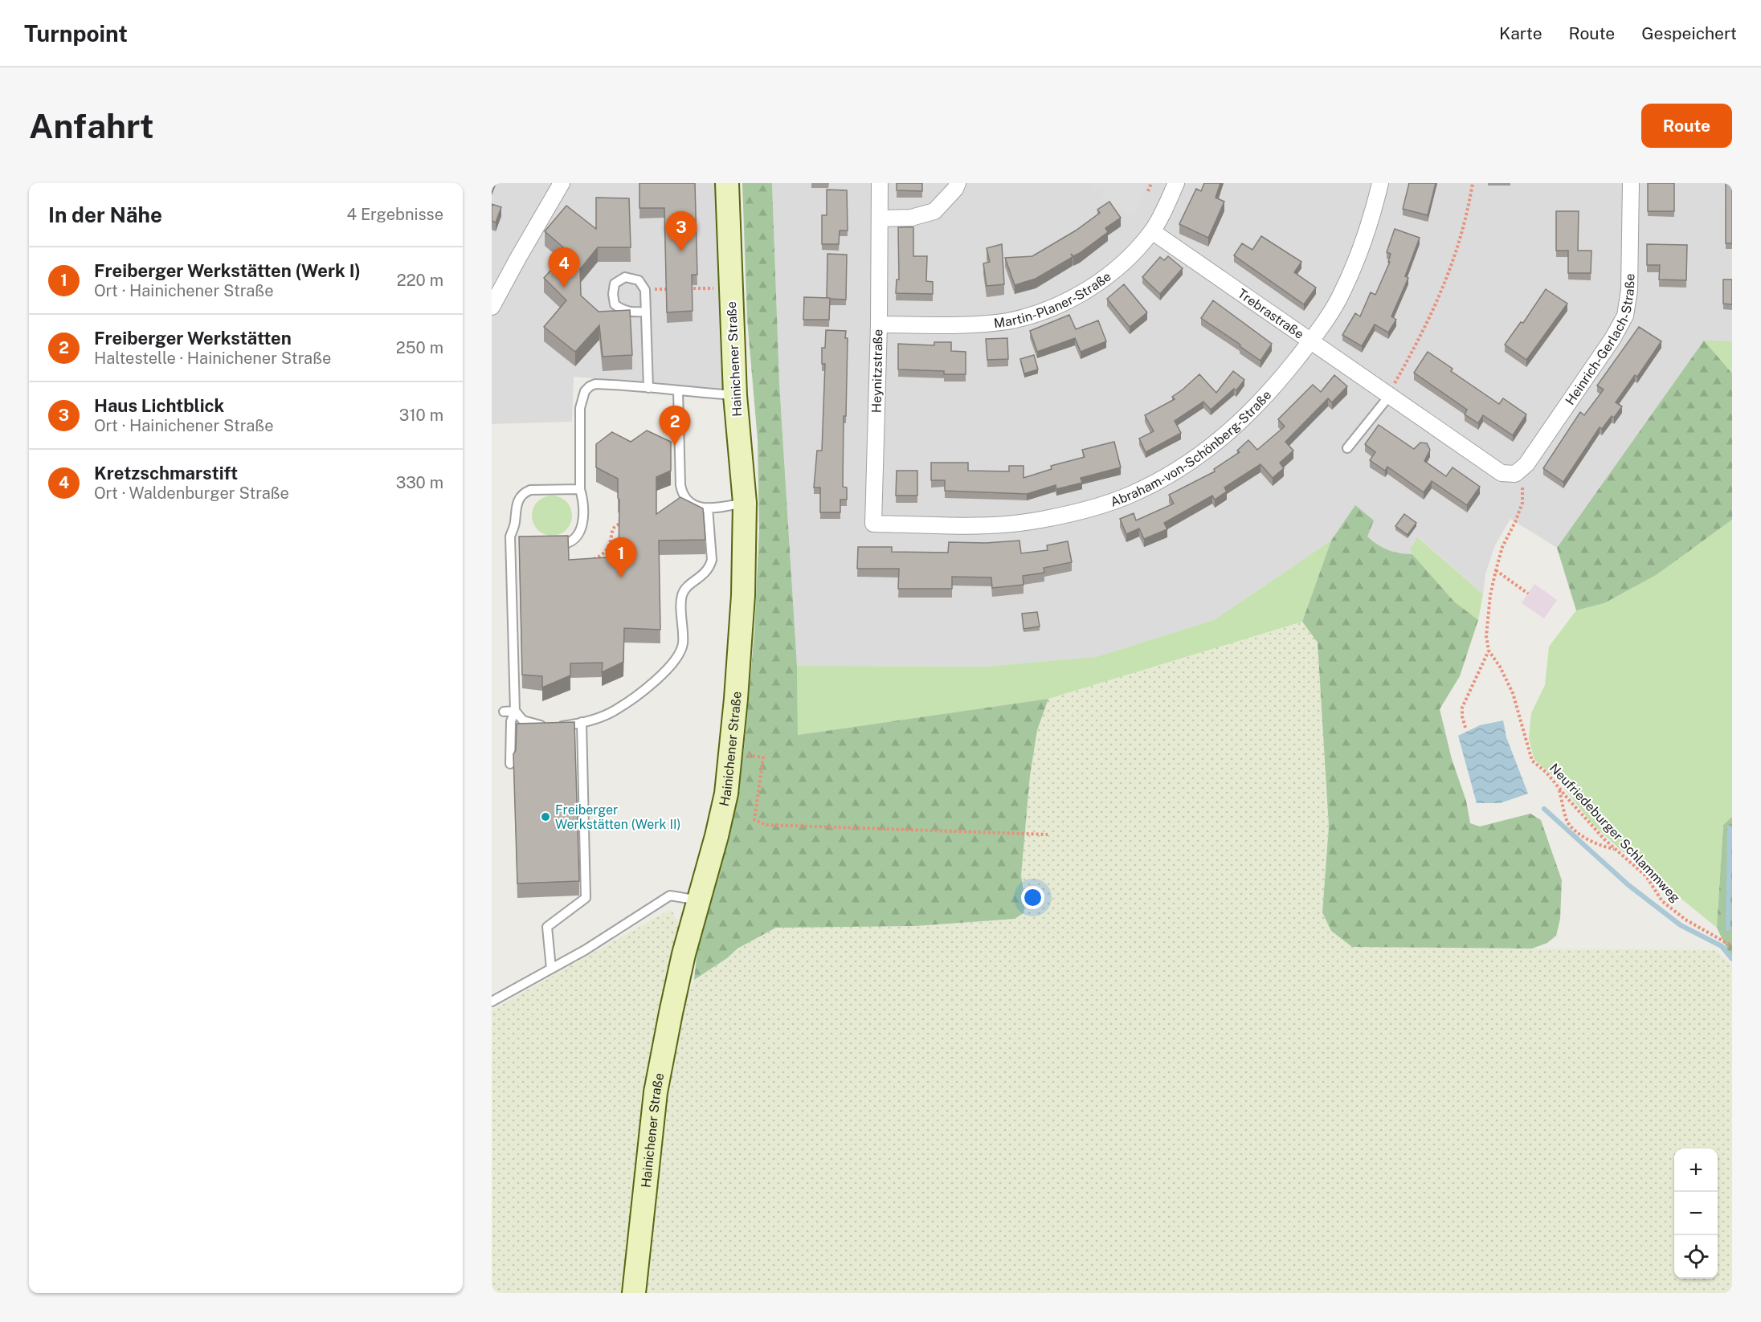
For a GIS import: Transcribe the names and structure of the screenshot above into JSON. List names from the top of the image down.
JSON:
{
  "streets": {
    "main road": ["Hainichener Straße"],
    "street": [
      "Martin-Planer-Straße",
      "Trebrastraße",
      "Heinrich-Gerlach-Straße",
      "Heynitzstraße",
      "Abraham-von-Schönberg-Straße"
    ],
    "path": ["Neufriedeburger Schlammweg"]
  },
  "crossings": [
    ["Martin-Planer-Straße", "Trebrastraße"],
    ["Martin-Planer-Straße", "Heynitzstraße"],
    ["Trebrastraße", "Heinrich-Gerlach-Straße"],
    ["Trebrastraße", "Abraham-von-Schönberg-Straße"],
    ["Heynitzstraße", "Abraham-von-Schönberg-Straße"]
  ],
  "places": ["Freiberger Werkstätten (Werk II)"],
  "page": {
    "header": "Turnpoint",
    "nav": ["Karte", "Route", "Gespeichert"],
    "buttons": "Route",
    "title": "Anfahrt",
    "heading": ["In der Nähe", "4 Ergebnisse"],
    "pins": [
      "3",
      "4",
      "2",
      "1"
    ],
    "list": [
      {
        "mark": "1",
        "name": "Freiberger Werkstätten (Werk I)",
        "note": "Ort · Hainichener Straße",
        "value": "220 m"
      },
      {
        "mark": "2",
        "name": "Freiberger Werkstätten",
        "note": "Haltestelle · Hainichener Straße",
        "value": "250 m"
      },
      {
        "mark": "3",
        "name": "Haus Lichtblick",
        "note": "Ort · Hainichener Straße",
        "value": "310 m"
      },
      {
        "mark": "4",
        "name": "Kretzschmarstift",
        "note": "Ort · Waldenburger Straße",
        "value": "330 m"
      }
    ],
    "map_buttons": ["+", "−"]
  }
}
